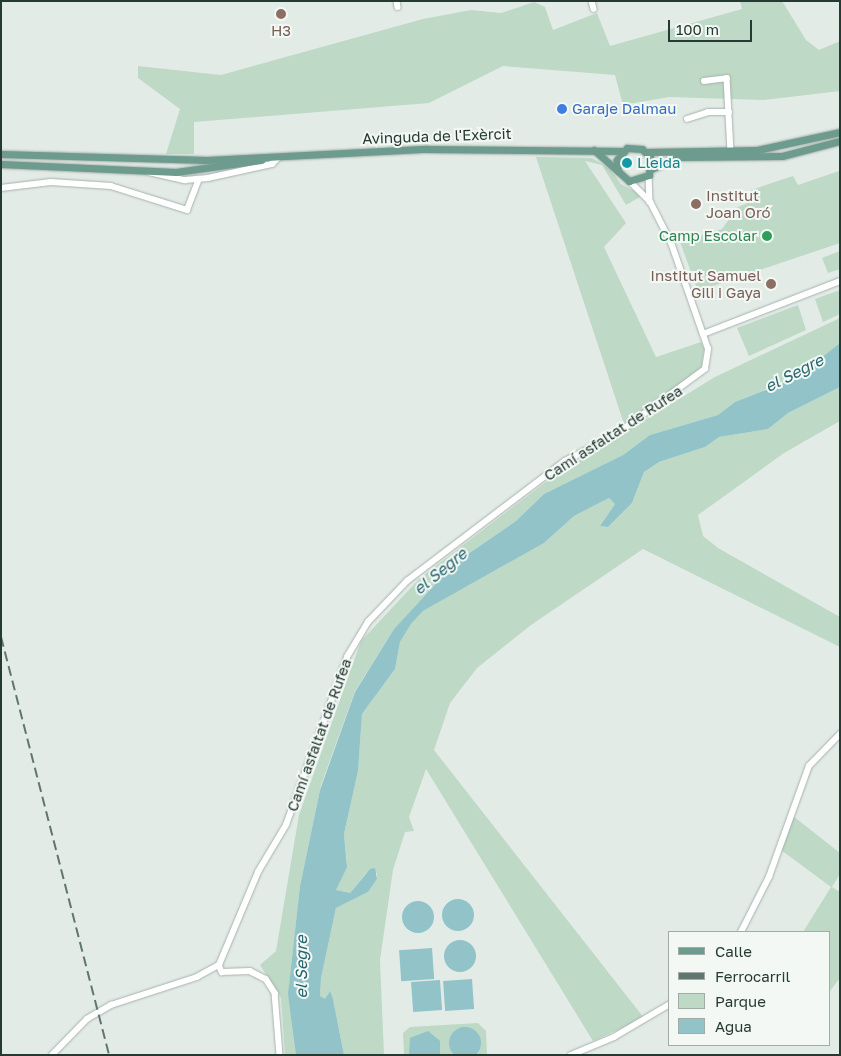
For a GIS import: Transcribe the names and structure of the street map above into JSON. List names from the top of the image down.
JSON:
{
  "streets": {
    "main road": ["Avinguda de l'Exèrcit"],
    "street": ["Camí asfaltat de Rufea"]
  },
  "water": ["el Segre"],
  "places": [
    "H3",
    "Garaje Dalmau",
    "Lleida",
    "Institut Joan Oró",
    "Camp Escolar",
    "Institut Samuel Gili i Gaya"
  ],
  "legend": [
    "Calle",
    "Ferrocarril",
    "Parque",
    "Agua"
  ],
  "scale_bar": "100 m"
}
